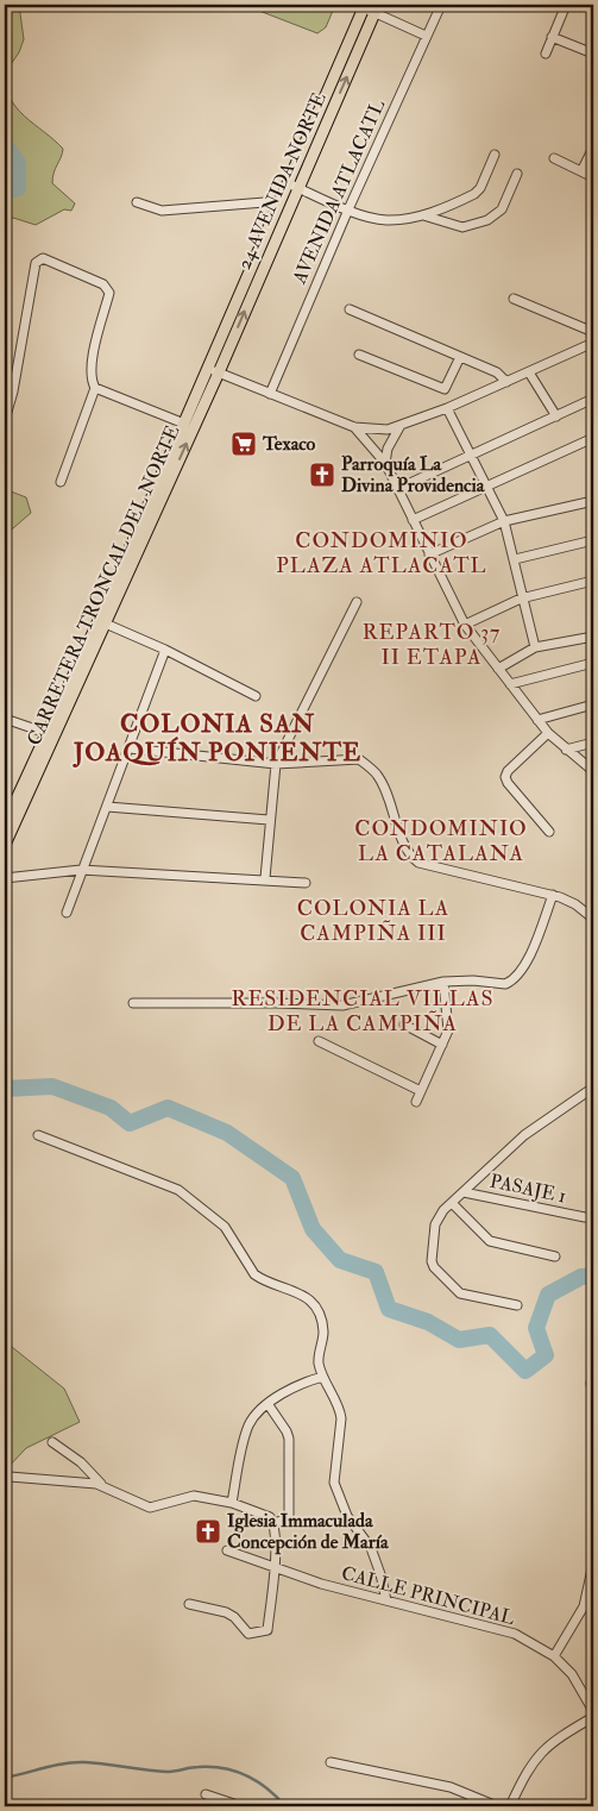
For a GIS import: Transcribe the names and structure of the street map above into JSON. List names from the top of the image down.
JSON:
{
  "streets": {
    "main road": ["24 AVENIDA NORTE", "CARRETERA TRONCAL DEL NORTE"],
    "street": ["AVENIDA ATLACATL", "PASAJE 1", "CALLE PRINCIPAL"]
  },
  "crossings": [
    ["24 AVENIDA NORTE", "CARRETERA TRONCAL DEL NORTE"]
  ],
  "districts": [
    "CONDOMINIO PLAZA ATLACATL",
    "REPARTO 37 II ETAPA",
    "COLONIA SAN JOAQUÍN PONIENTE",
    "CONDOMINIO LA CATALANA",
    "COLONIA LA CAMPIÑA III",
    "RESIDENCIAL VILLAS DE LA CAMPIÑA"
  ],
  "places": {
    "supermarket": ["Texaco"],
    "church": ["Parroquía La Divina Providencia", "Iglesia Immaculada Concepción de María"]
  }
}
